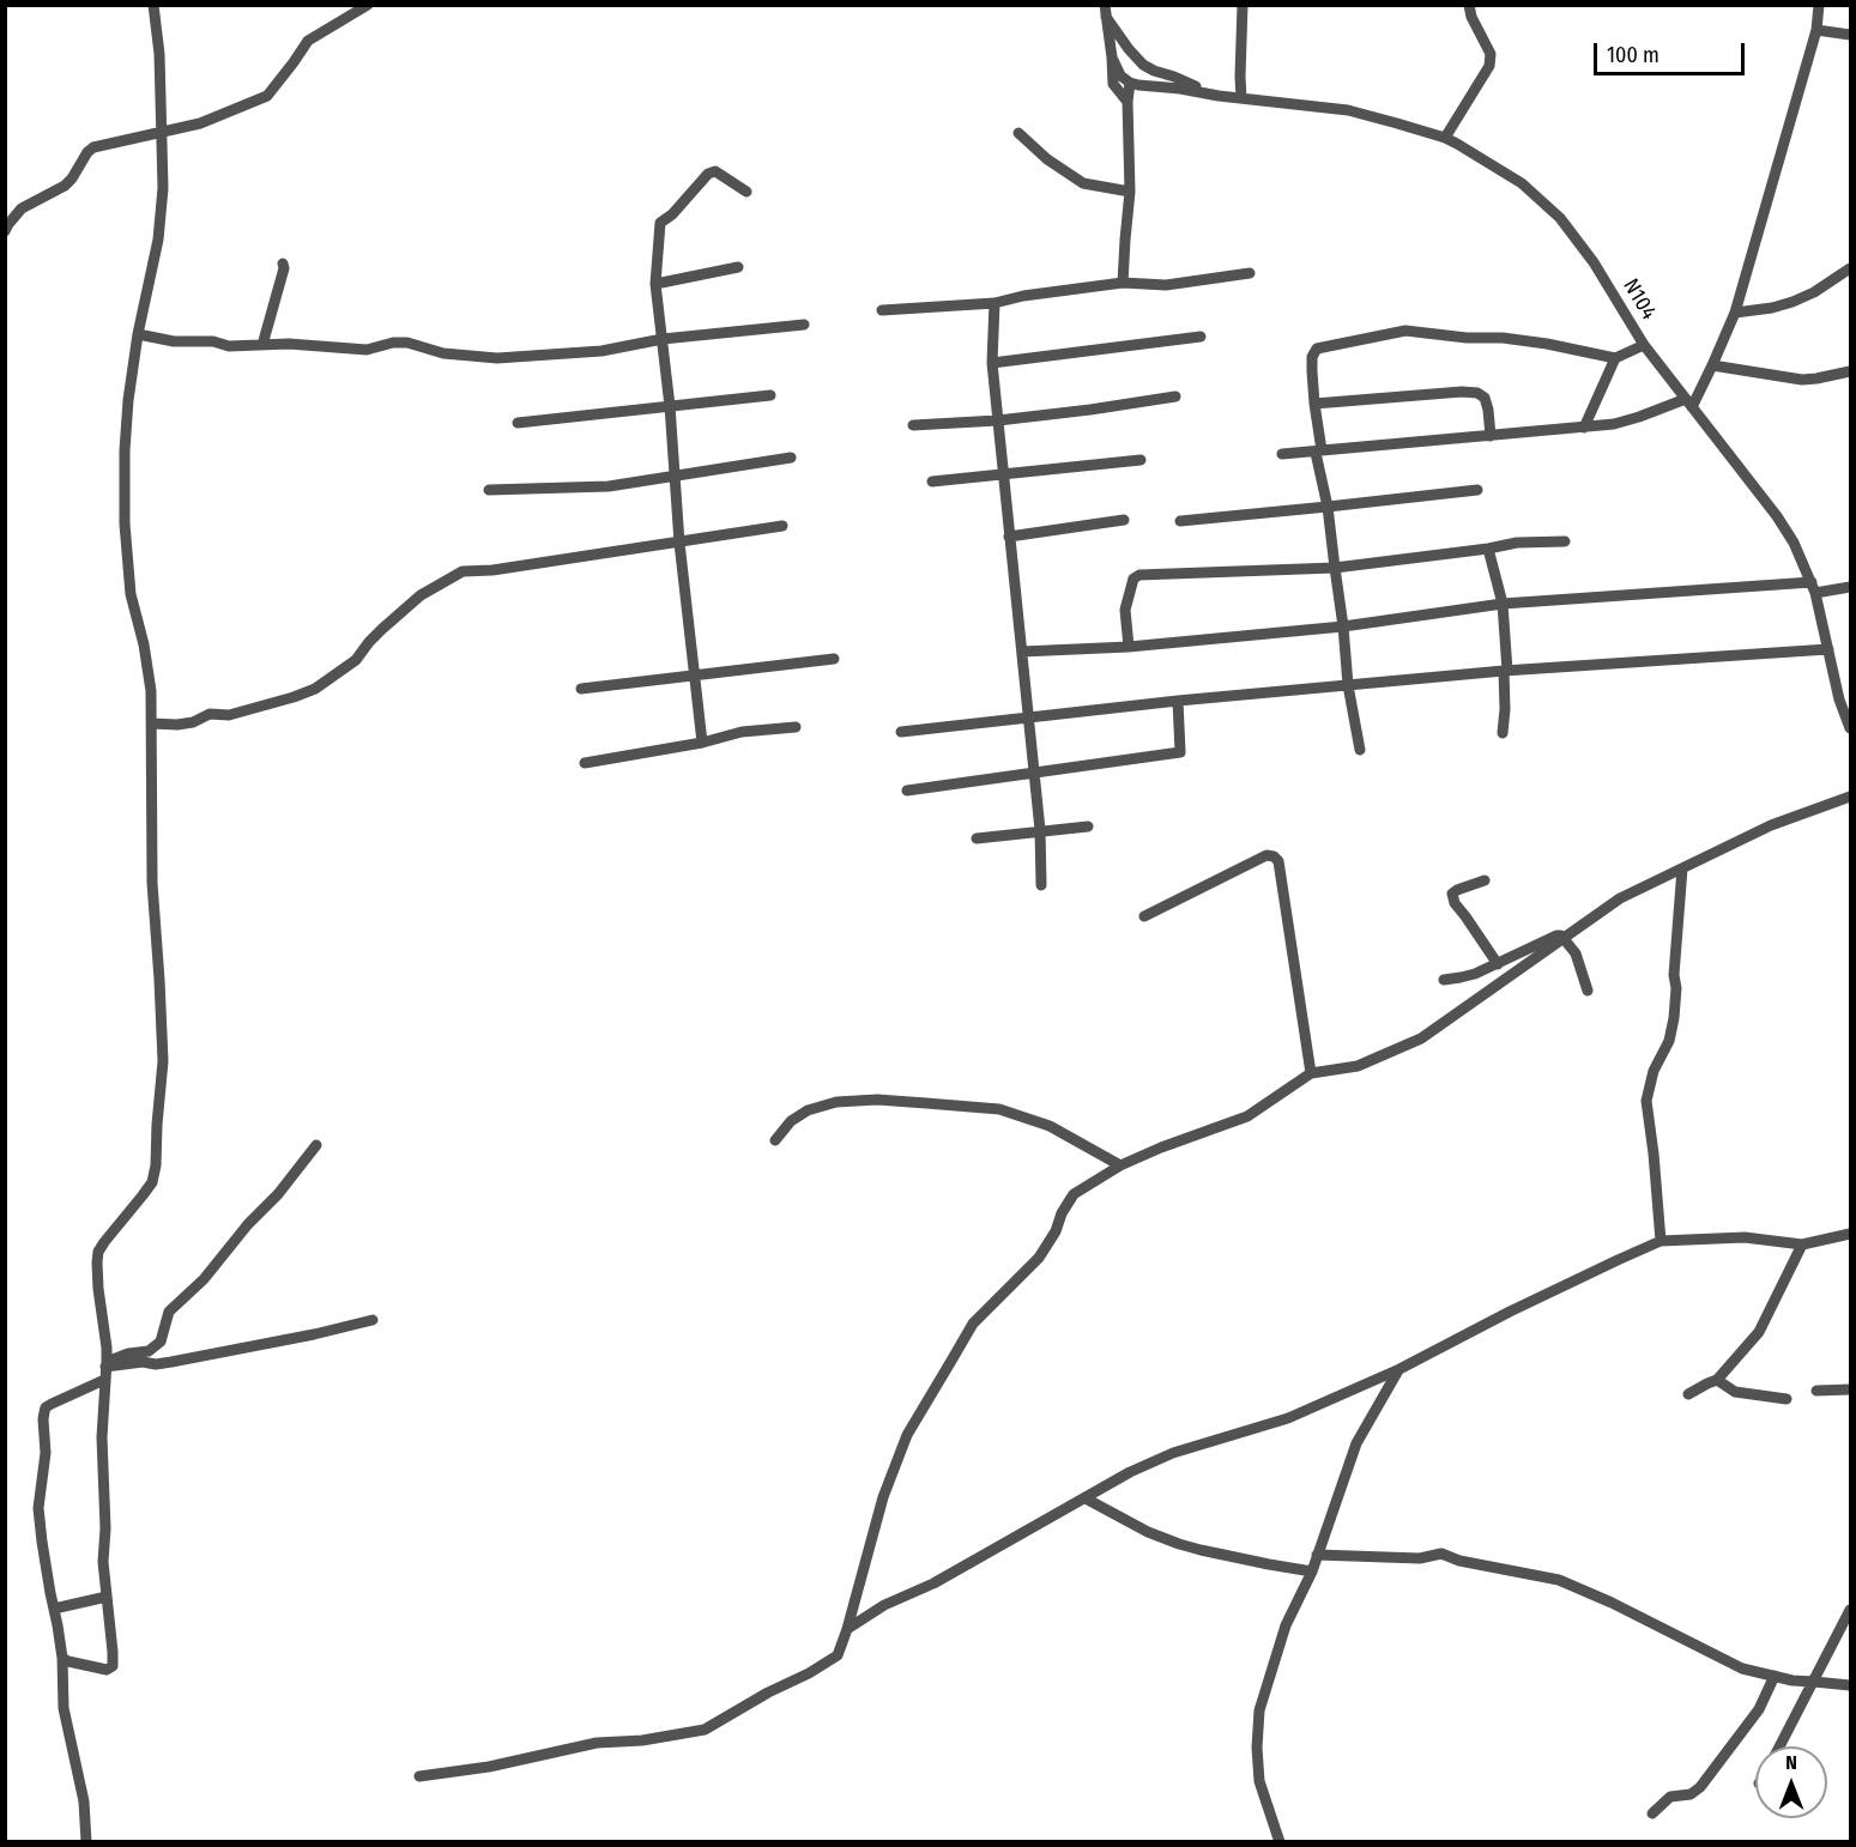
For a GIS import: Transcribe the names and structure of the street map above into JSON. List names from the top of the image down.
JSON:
{
  "streets": {
    "street": ["N104"]
  },
  "scale_bar": "100 m",
  "north": "top"
}
